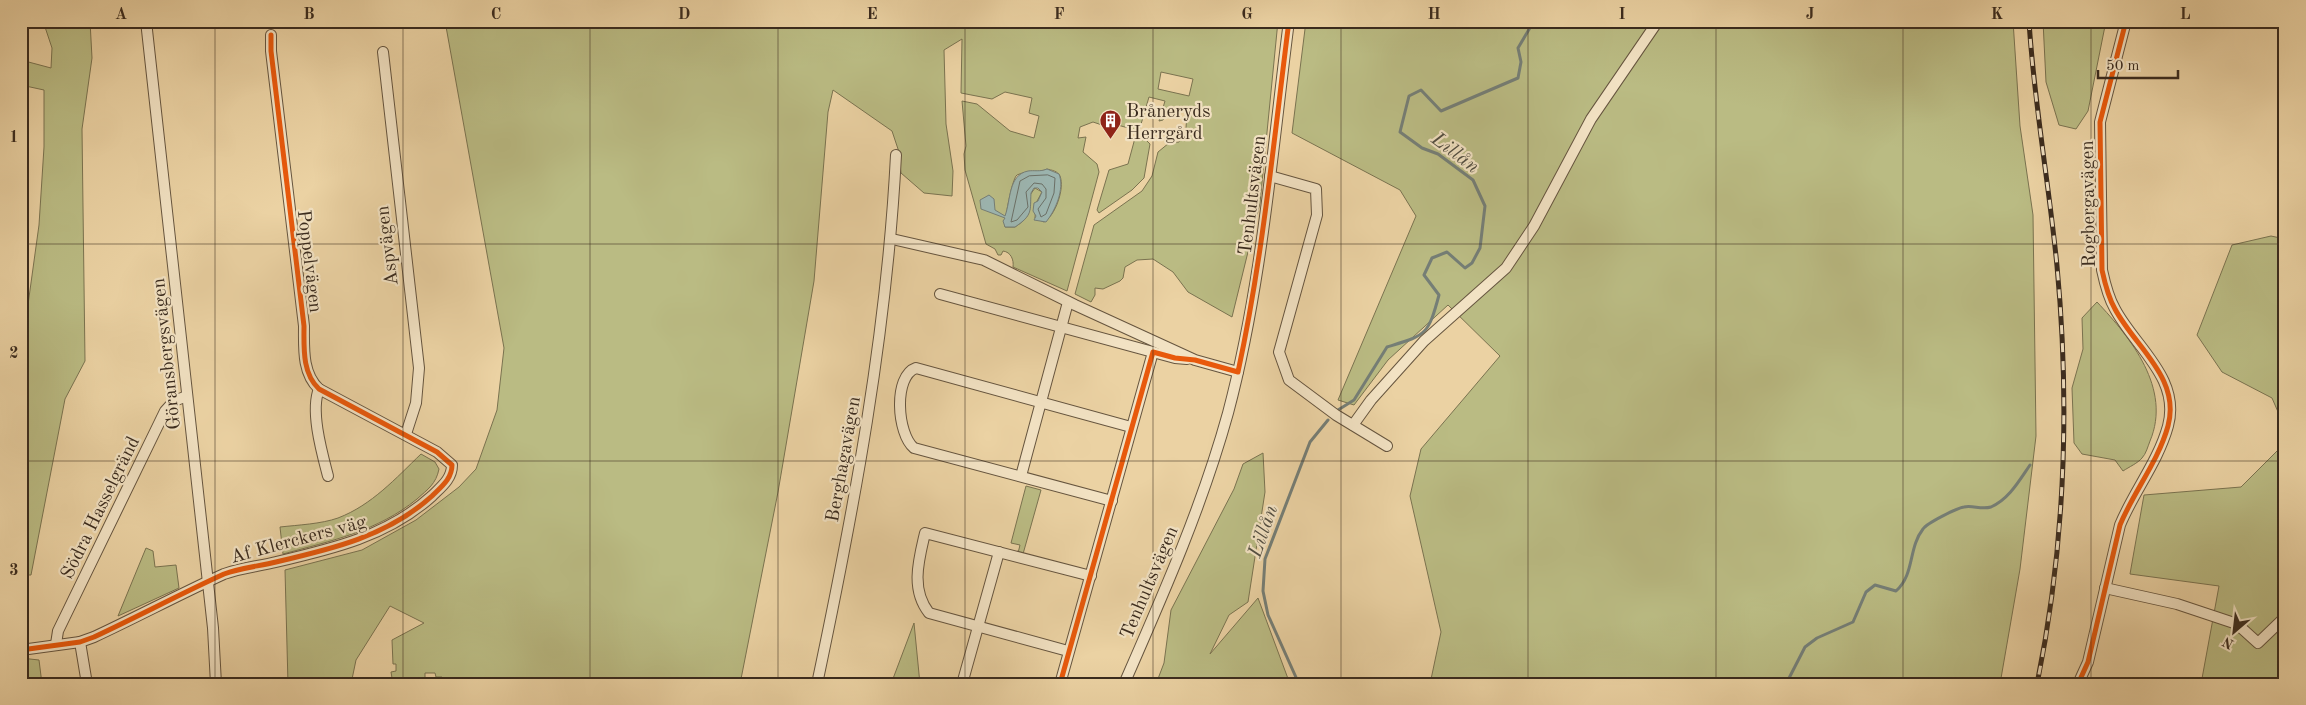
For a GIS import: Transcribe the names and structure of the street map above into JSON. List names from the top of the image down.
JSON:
{
  "streets": {
    "street": [
      "Tenhultsvägen",
      "Rogbergavägen",
      "Aspvägen",
      "Poppelvägen",
      "Göransbergsvägen",
      "Berghagavägen",
      "Södra Hasselgränd",
      "Af Klerckers väg"
    ]
  },
  "crossings": [
    ["Aspvägen", "Af Klerckers väg"],
    ["Göransbergsvägen", "Södra Hasselgränd"],
    ["Göransbergsvägen", "Af Klerckers väg"],
    ["Södra Hasselgränd", "Af Klerckers väg"]
  ],
  "water": ["Lillån"],
  "places": {
    "building": ["Bråneryds Herrgård"]
  },
  "scale_bar": "50 m",
  "north": "bottom left",
  "grid": {
    "columns": [
      "A",
      "B",
      "C",
      "D",
      "E",
      "F",
      "G",
      "H",
      "I",
      "J",
      "K",
      "L"
    ],
    "rows": ["1", "2", "3"]
  }
}
